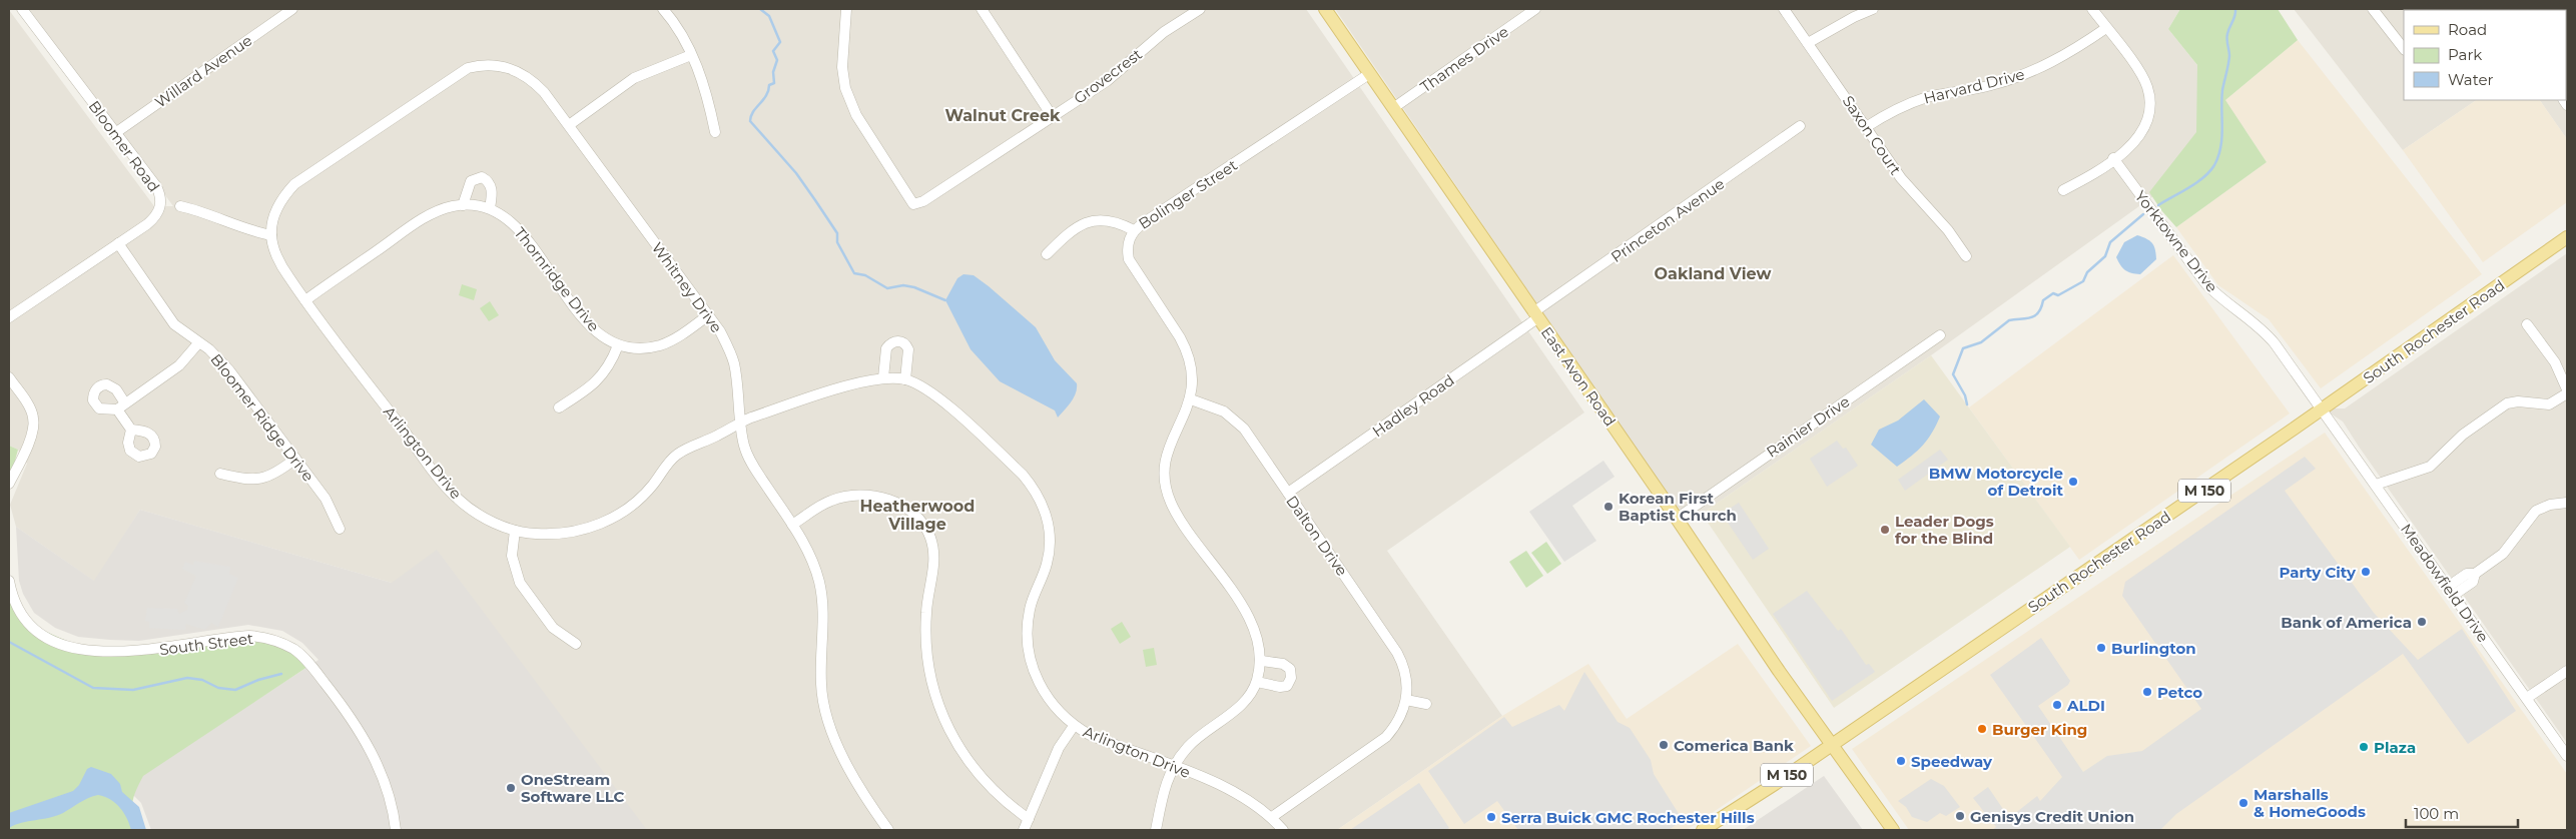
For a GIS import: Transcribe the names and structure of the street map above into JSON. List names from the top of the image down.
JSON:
{
  "streets": {
    "main road": ["South Rochester Road", "East Avon Road", "M 150"],
    "street": [
      "Thames Drive",
      "Willard Avenue",
      "Grovecrest",
      "Harvard Drive",
      "Saxon Court",
      "Bloomer Road",
      "Bolinger Street",
      "Princeton Avenue",
      "Yorktowne Drive",
      "Thornridge Drive",
      "Whitney Drive",
      "Hadley Road",
      "Bloomer Ridge Drive",
      "Rainier Drive",
      "Arlington Drive",
      "Dalton Drive",
      "Meadowfield Drive",
      "South Street"
    ]
  },
  "crossings": [
    ["Thames Drive", "East Avon Road"],
    ["Willard Avenue", "Bloomer Road"],
    ["Harvard Drive", "Saxon Court"],
    ["Bloomer Road", "Bloomer Ridge Drive"],
    ["Bolinger Street", "East Avon Road"],
    ["Bolinger Street", "Arlington Drive"],
    ["Bolinger Street", "Dalton Drive"],
    ["Princeton Avenue", "East Avon Road"],
    ["Princeton Avenue", "Hadley Road"],
    ["Yorktowne Drive", "South Rochester Road"],
    ["Yorktowne Drive", "Meadowfield Drive"],
    ["Thornridge Drive", "Whitney Drive"],
    ["Thornridge Drive", "Arlington Drive"],
    ["Whitney Drive", "Arlington Drive"],
    ["South Rochester Road", "East Avon Road"],
    ["South Rochester Road", "Meadowfield Drive"],
    ["East Avon Road", "Hadley Road"],
    ["East Avon Road", "Rainier Drive"],
    ["Hadley Road", "Dalton Drive"],
    ["Arlington Drive", "Dalton Drive"]
  ],
  "districts": ["Walnut Creek", "Oakland View", "Heatherwood Village"],
  "places": [
    "BMW Motorcycle of Detroit",
    "Korean First Baptist Church",
    "Leader Dogs for the Blind",
    "Party City",
    "Bank of America",
    "Burlington",
    "Petco",
    "ALDI",
    "Burger King",
    "Comerica Bank",
    "Plaza",
    "Speedway",
    "OneStream Software LLC",
    "Marshalls & HomeGoods",
    "Genisys Credit Union",
    "Serra Buick GMC Rochester Hills"
  ],
  "legend": ["Road", "Park", "Water"],
  "scale_bar": "100 m"
}
